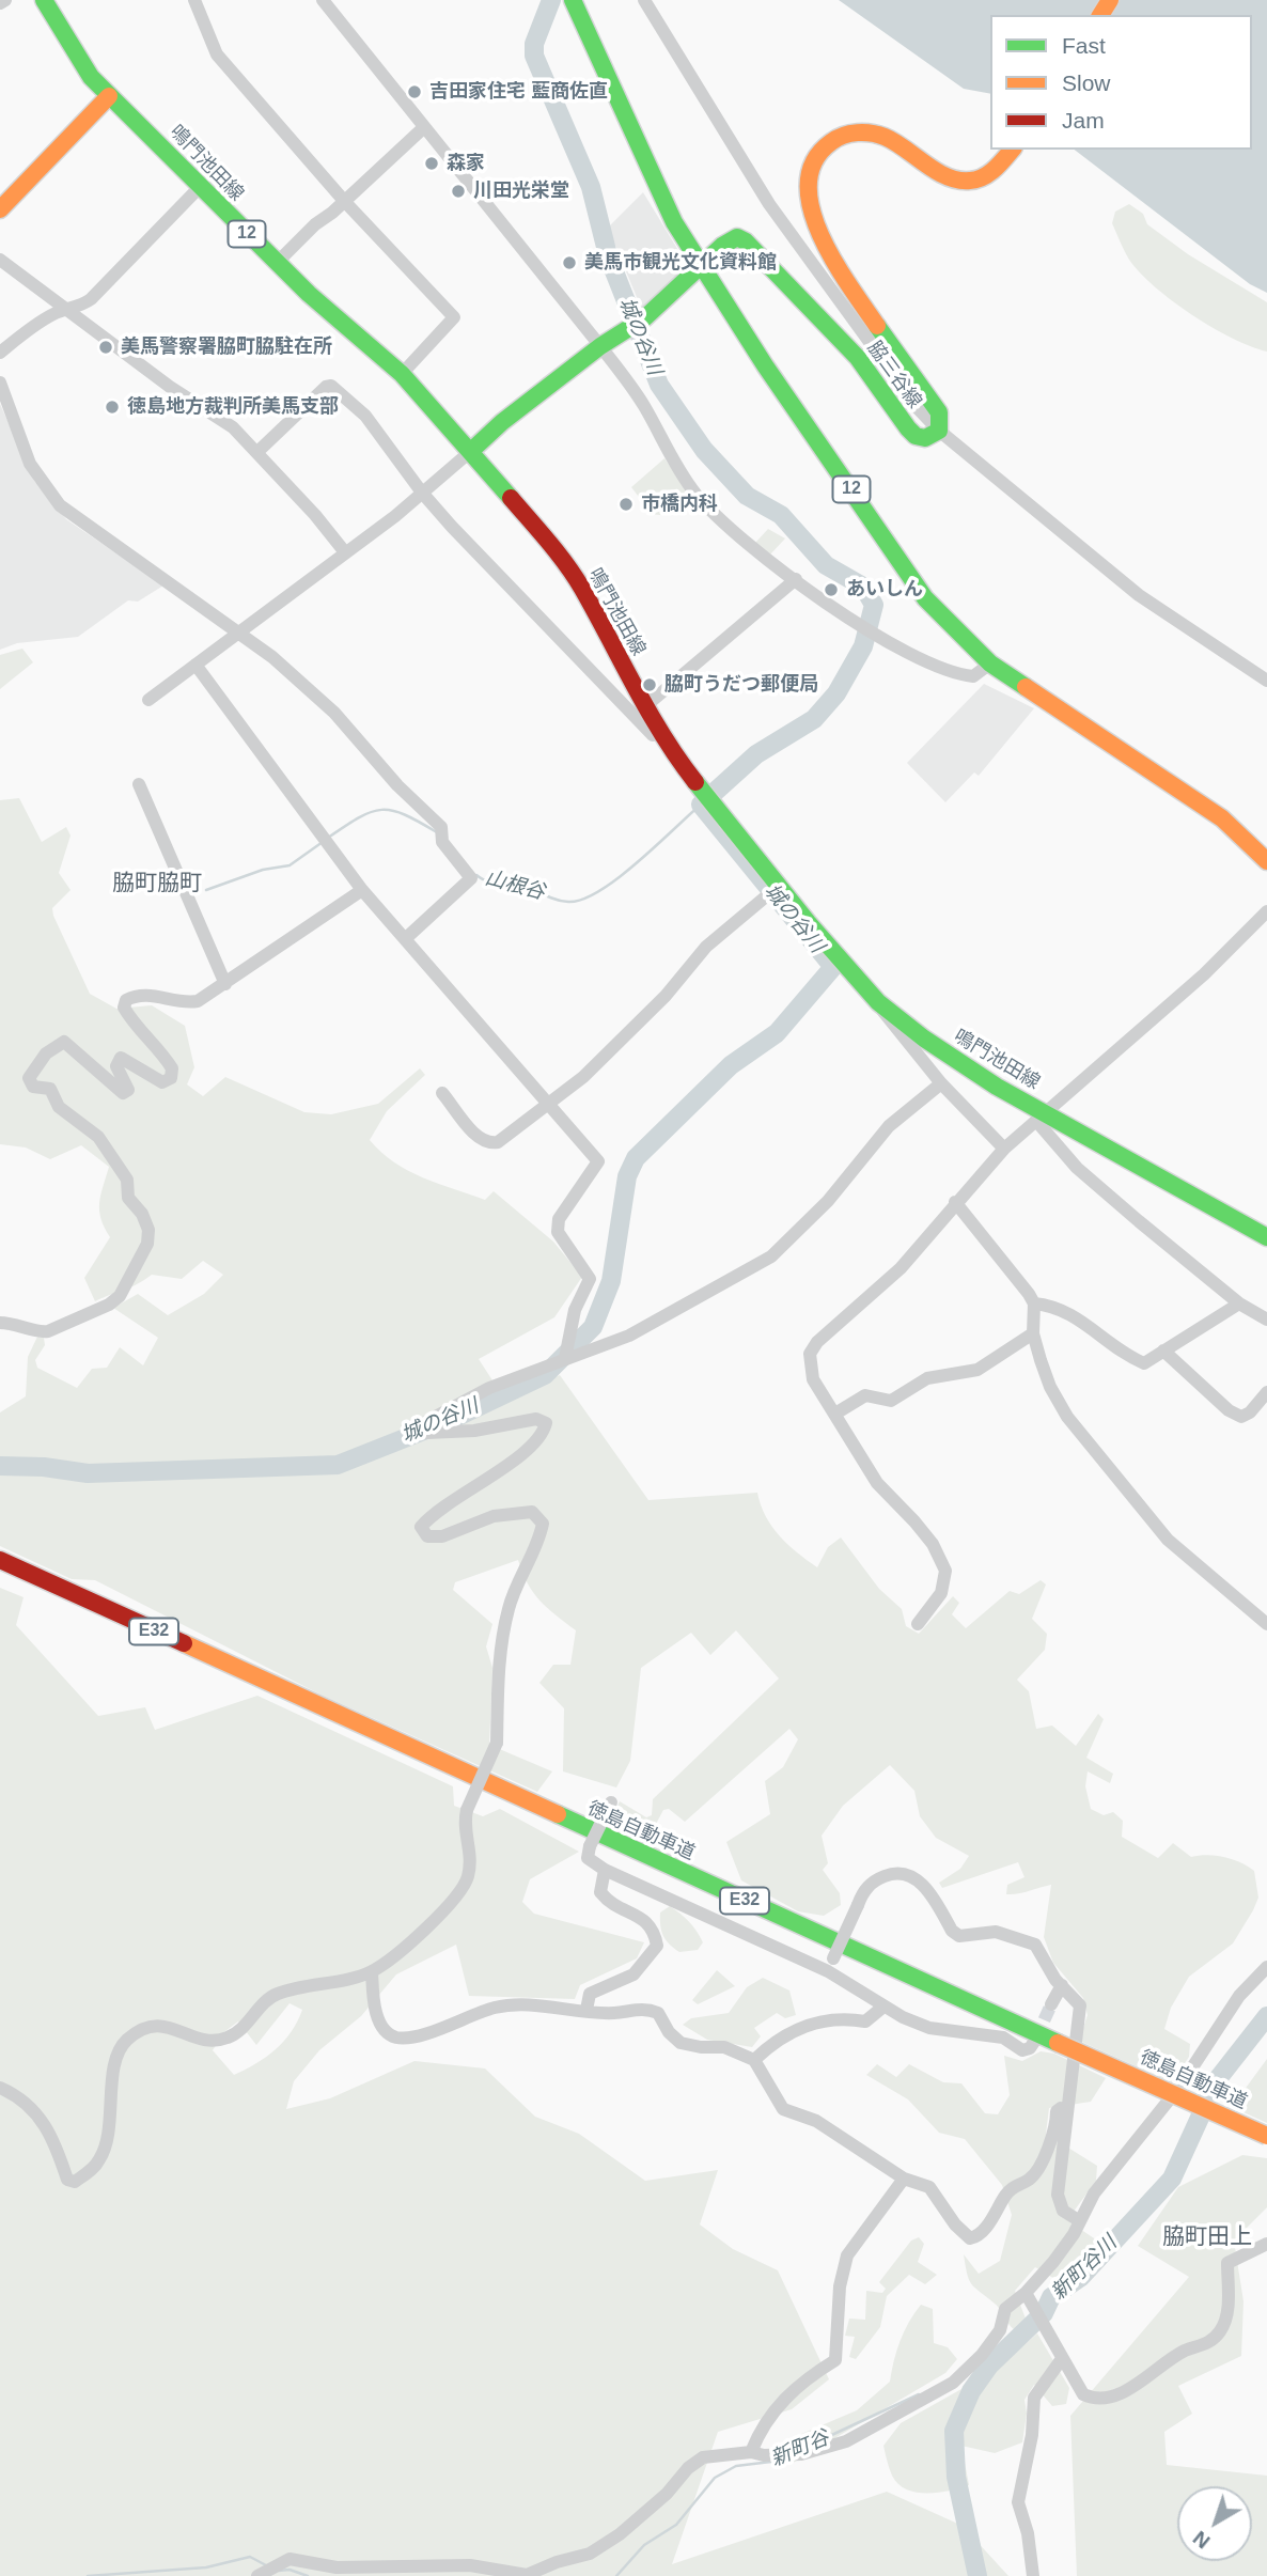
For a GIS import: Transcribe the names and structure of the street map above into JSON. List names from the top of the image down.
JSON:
{
  "streets": {
    "main road": [
      "鳴門池田線",
      "12",
      "脇三谷線",
      "E32",
      "徳島自動車道"
    ]
  },
  "crossings": [
    ["鳴門池田線", "脇三谷線"],
    ["12", "脇三谷線"]
  ],
  "districts": ["脇町脇町", "脇町田上"],
  "water": [
    "城の谷川",
    "山根谷",
    "新町谷川",
    "新町谷"
  ],
  "places": [
    "吉田家住宅 藍商佐直",
    "森家",
    "川田光栄堂",
    "美馬市観光文化資料館",
    "美馬警察署脇町脇駐在所",
    "徳島地方裁判所美馬支部",
    "市橋内科",
    "あいしん",
    "脇町うだつ郵便局"
  ],
  "legend": ["Fast", "Slow", "Jam"],
  "north": "bottom left"
}
